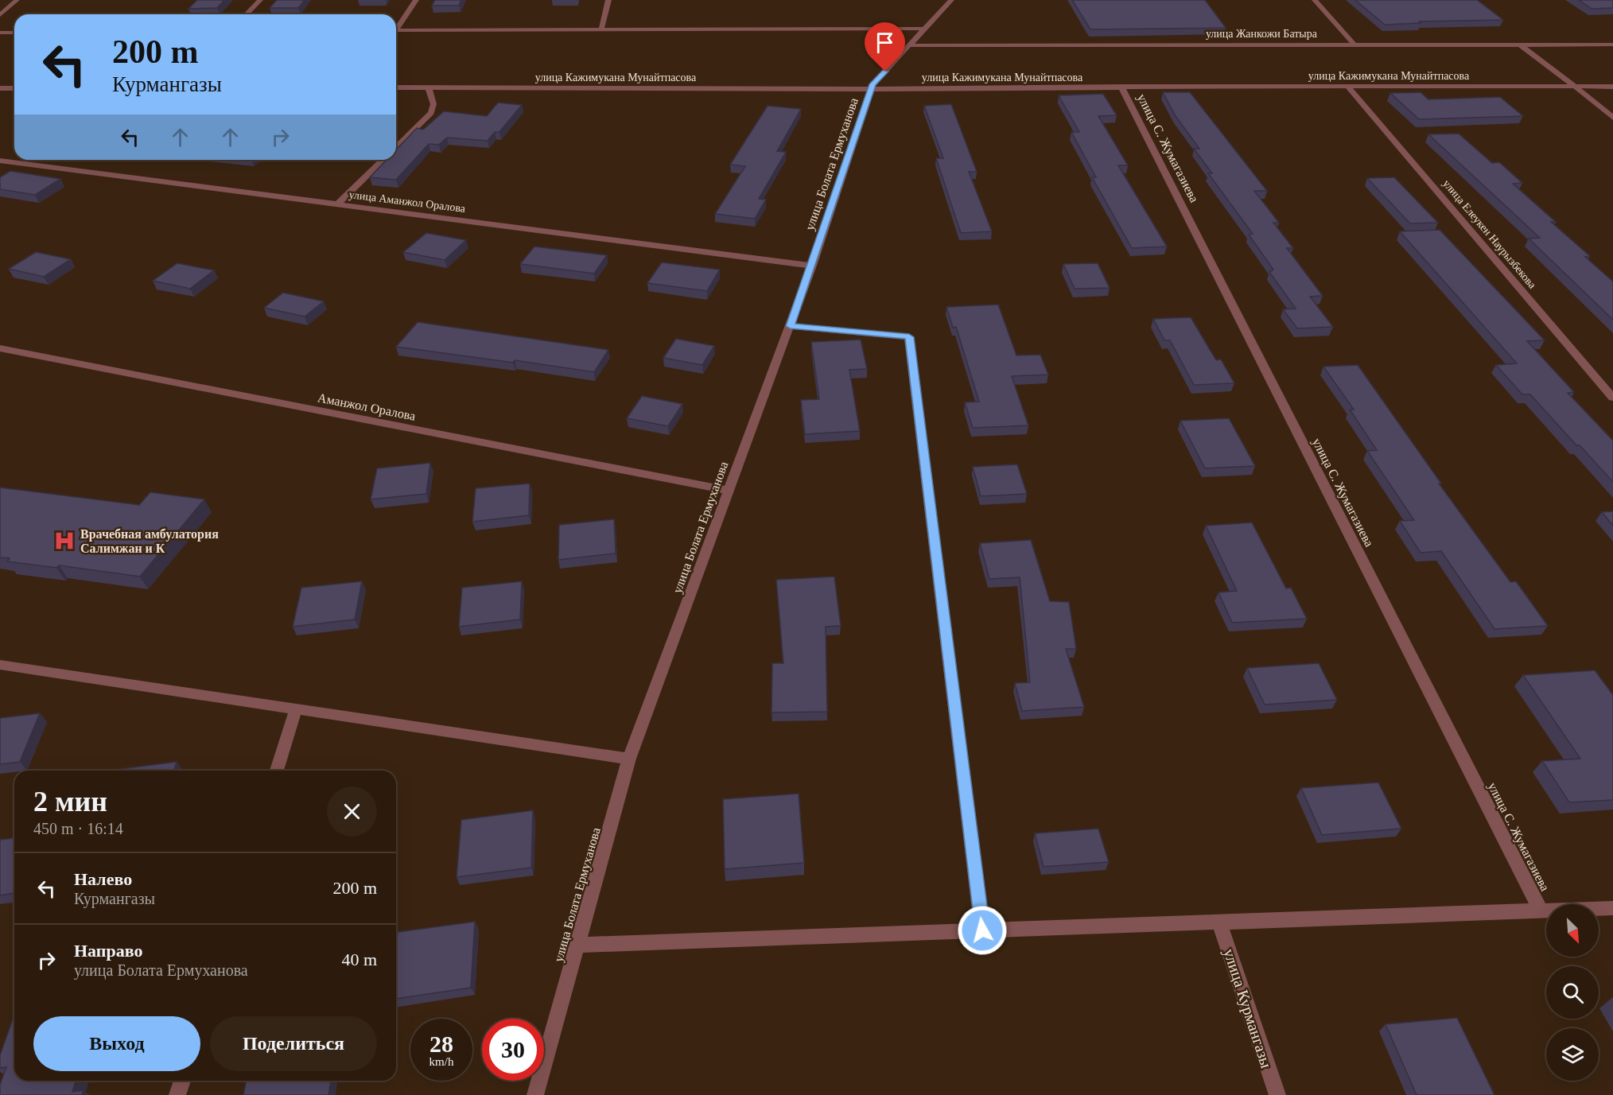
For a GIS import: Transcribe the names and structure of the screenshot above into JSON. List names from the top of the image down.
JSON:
{
  "streets": {
    "street": [
      "улица Жанкожи Батыра",
      "улица Кажимукана Мунайтпасова",
      "улица С. Жумагазиева",
      "улица Болата Ермуханова",
      "улица Аманжол Оралова",
      "улица Елеукен Наурызбекова",
      "Аманжол Оралова",
      "улица Курмангазы"
    ]
  },
  "crossings": [
    ["улица Жанкожи Батыра", "улица Болата Ермуханова"],
    ["улица Кажимукана Мунайтпасова", "улица С. Жумагазиева"],
    ["улица Кажимукана Мунайтпасова", "улица Болата Ермуханова"],
    ["улица Кажимукана Мунайтпасова", "улица Елеукен Наурызбекова"],
    ["улица Болата Ермуханова", "улица Аманжол Оралова"],
    ["улица Болата Ермуханова", "Аманжол Оралова"]
  ],
  "places": {
    "hospital": ["Врачебная амбулатория Салимжан и К"]
  },
  "north": "bottom right",
  "page": {
    "turn": ["200 m", "Курмангазы"],
    "heading": ["2 мин", "450 m · 16:14"],
    "list": [
      {
        "name": "Налево",
        "note": "Курмангазы",
        "value": "200 m"
      },
      {
        "name": "Направо",
        "note": "улица Болата Ермуханова",
        "value": "40 m"
      }
    ],
    "buttons": ["Выход", "Поделиться"],
    "speed": "28 km/h",
    "limit": "30"
  }
}
